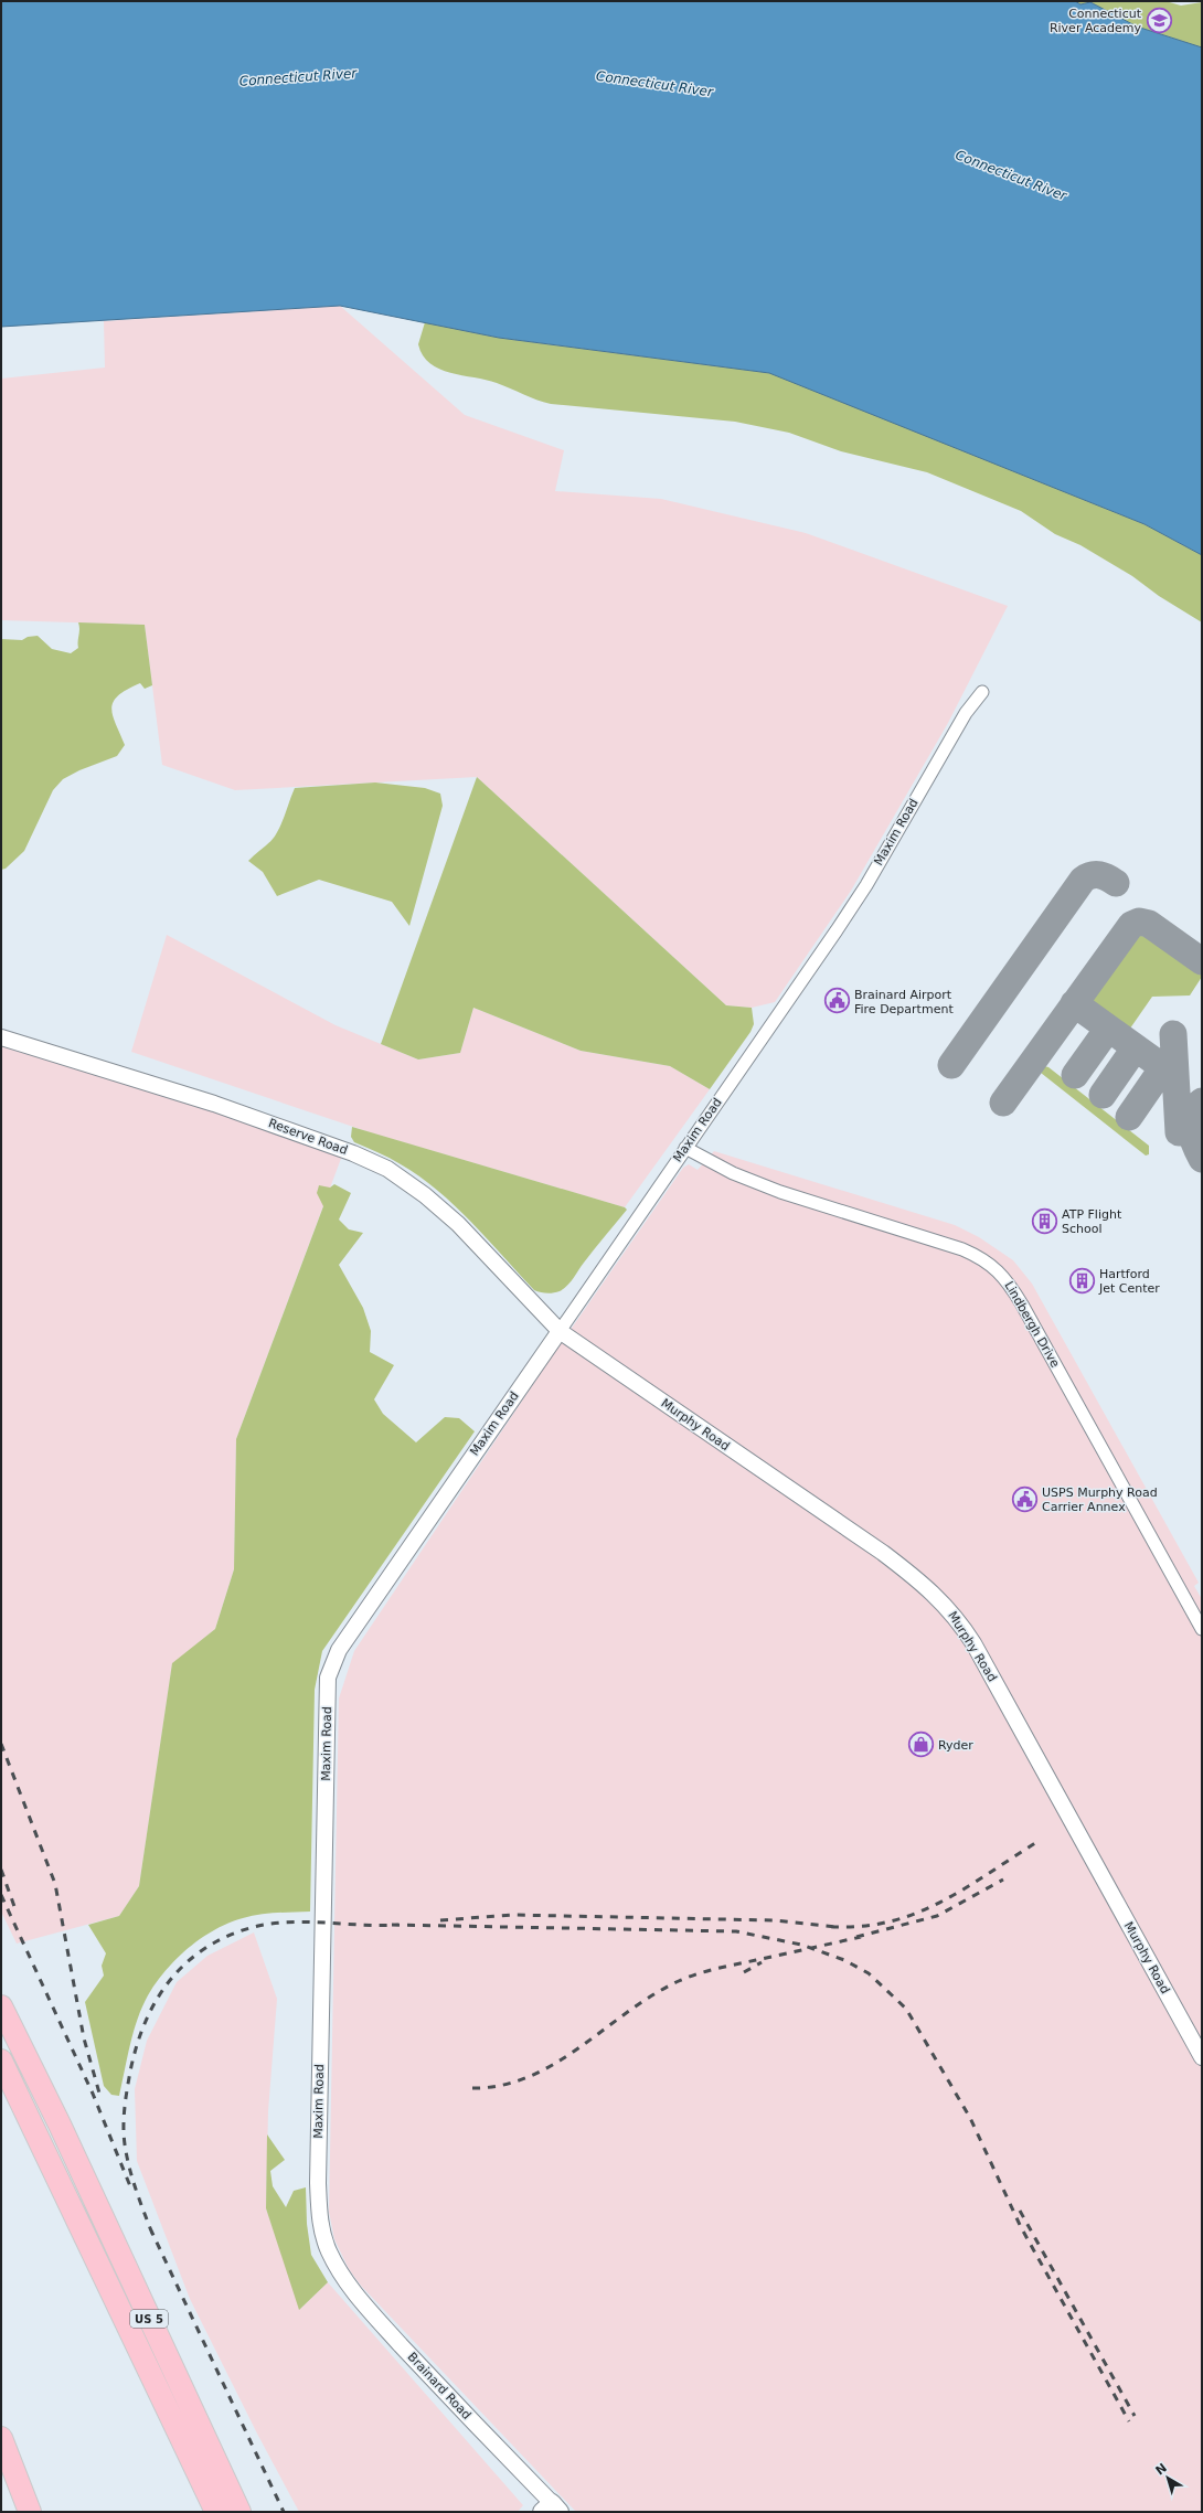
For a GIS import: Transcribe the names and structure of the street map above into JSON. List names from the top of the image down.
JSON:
{
  "streets": {
    "highway": ["US 5"],
    "street": [
      "Maxim Road",
      "Reserve Road",
      "Lindbergh Drive",
      "Murphy Road",
      "Brainard Road"
    ]
  },
  "crossings": [
    ["Maxim Road", "Reserve Road"],
    ["Maxim Road", "Lindbergh Drive"],
    ["Maxim Road", "Murphy Road"],
    ["Maxim Road", "Brainard Road"],
    ["Reserve Road", "Murphy Road"]
  ],
  "water": ["Connecticut River"],
  "places": {
    "school or university": ["Connecticut River Academy"],
    "public building": ["Brainard Airport Fire Department", "USPS Murphy Road Carrier Annex"],
    "building": ["ATP Flight School", "Hartford Jet Center"],
    "shop": ["Ryder"]
  },
  "north": "top left"
}
